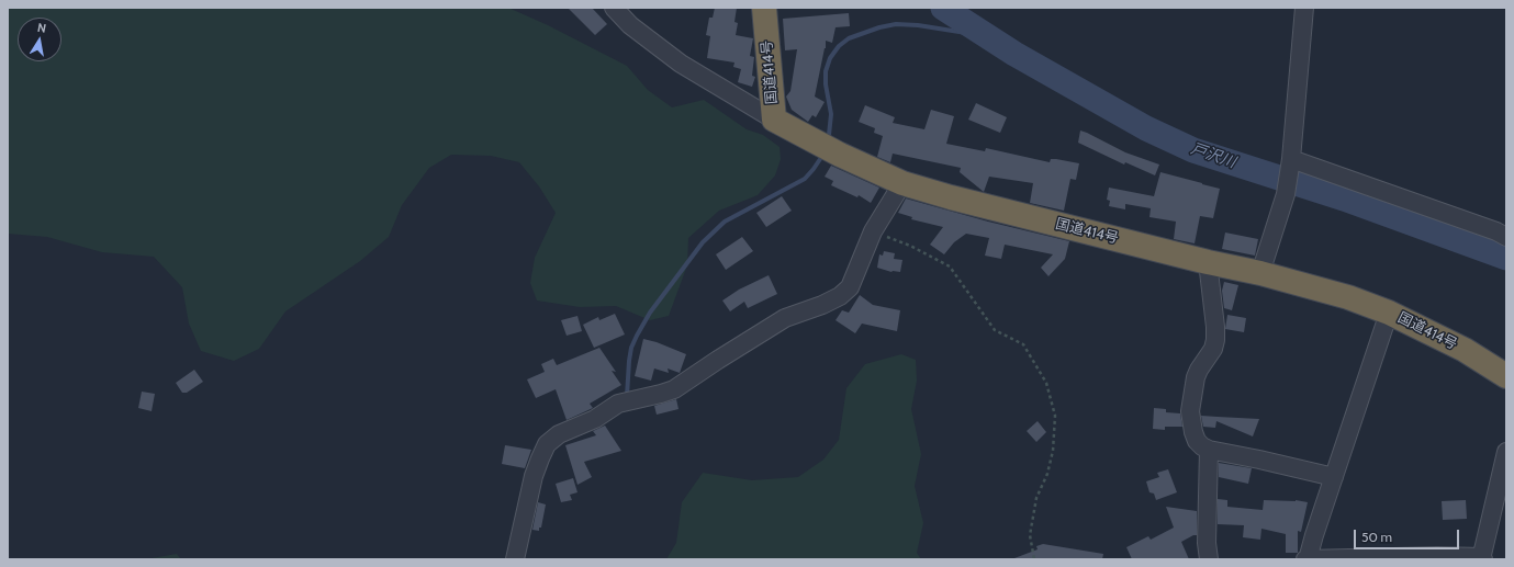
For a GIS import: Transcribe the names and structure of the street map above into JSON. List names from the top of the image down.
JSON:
{
  "streets": {
    "highway": ["国道414号"]
  },
  "water": ["戸沢川"],
  "scale_bar": "50 m",
  "north": "top"
}
